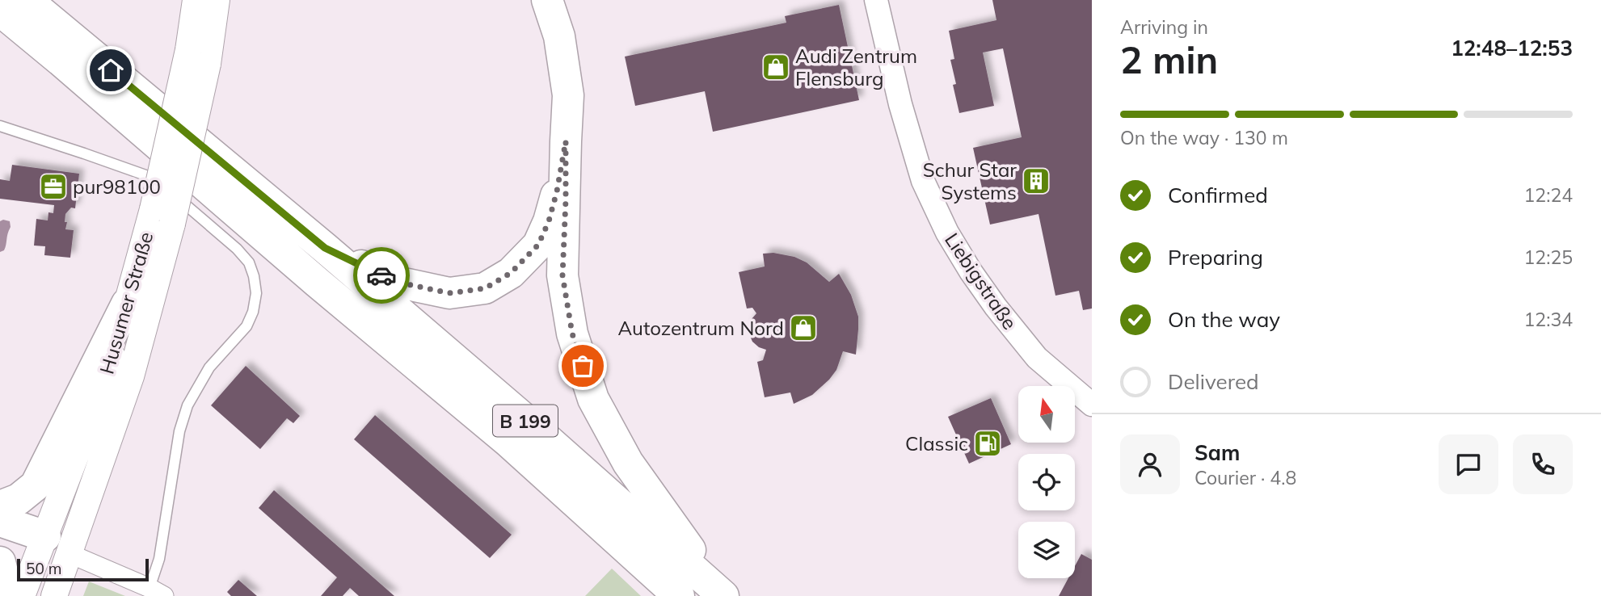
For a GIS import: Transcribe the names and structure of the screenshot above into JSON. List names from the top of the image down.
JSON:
{
  "streets": {
    "highway": ["B 199"],
    "main road": ["Husumer Straße"],
    "street": ["Liebigstraße"]
  },
  "places": {
    "shop": ["Audi Zentrum Flensburg", "Autozentrum Nord"],
    "building": ["Schur Star Systems"],
    "office": ["pur98100"],
    "fuel station": ["Classic"]
  },
  "scale_bar": "50 m",
  "north": "top",
  "page": {
    "heading": ["2 min", "Arriving in", "12:48–12:53"],
    "panel": ["Sam", "Courier · 4.8"],
    "bar": "On the way · 130 m",
    "list": [
      ["Confirmed", "12:24"],
      ["Preparing", "12:25"],
      ["On the way", "12:34"],
      "Delivered"
    ],
    "scale": "50 m"
  }
}
